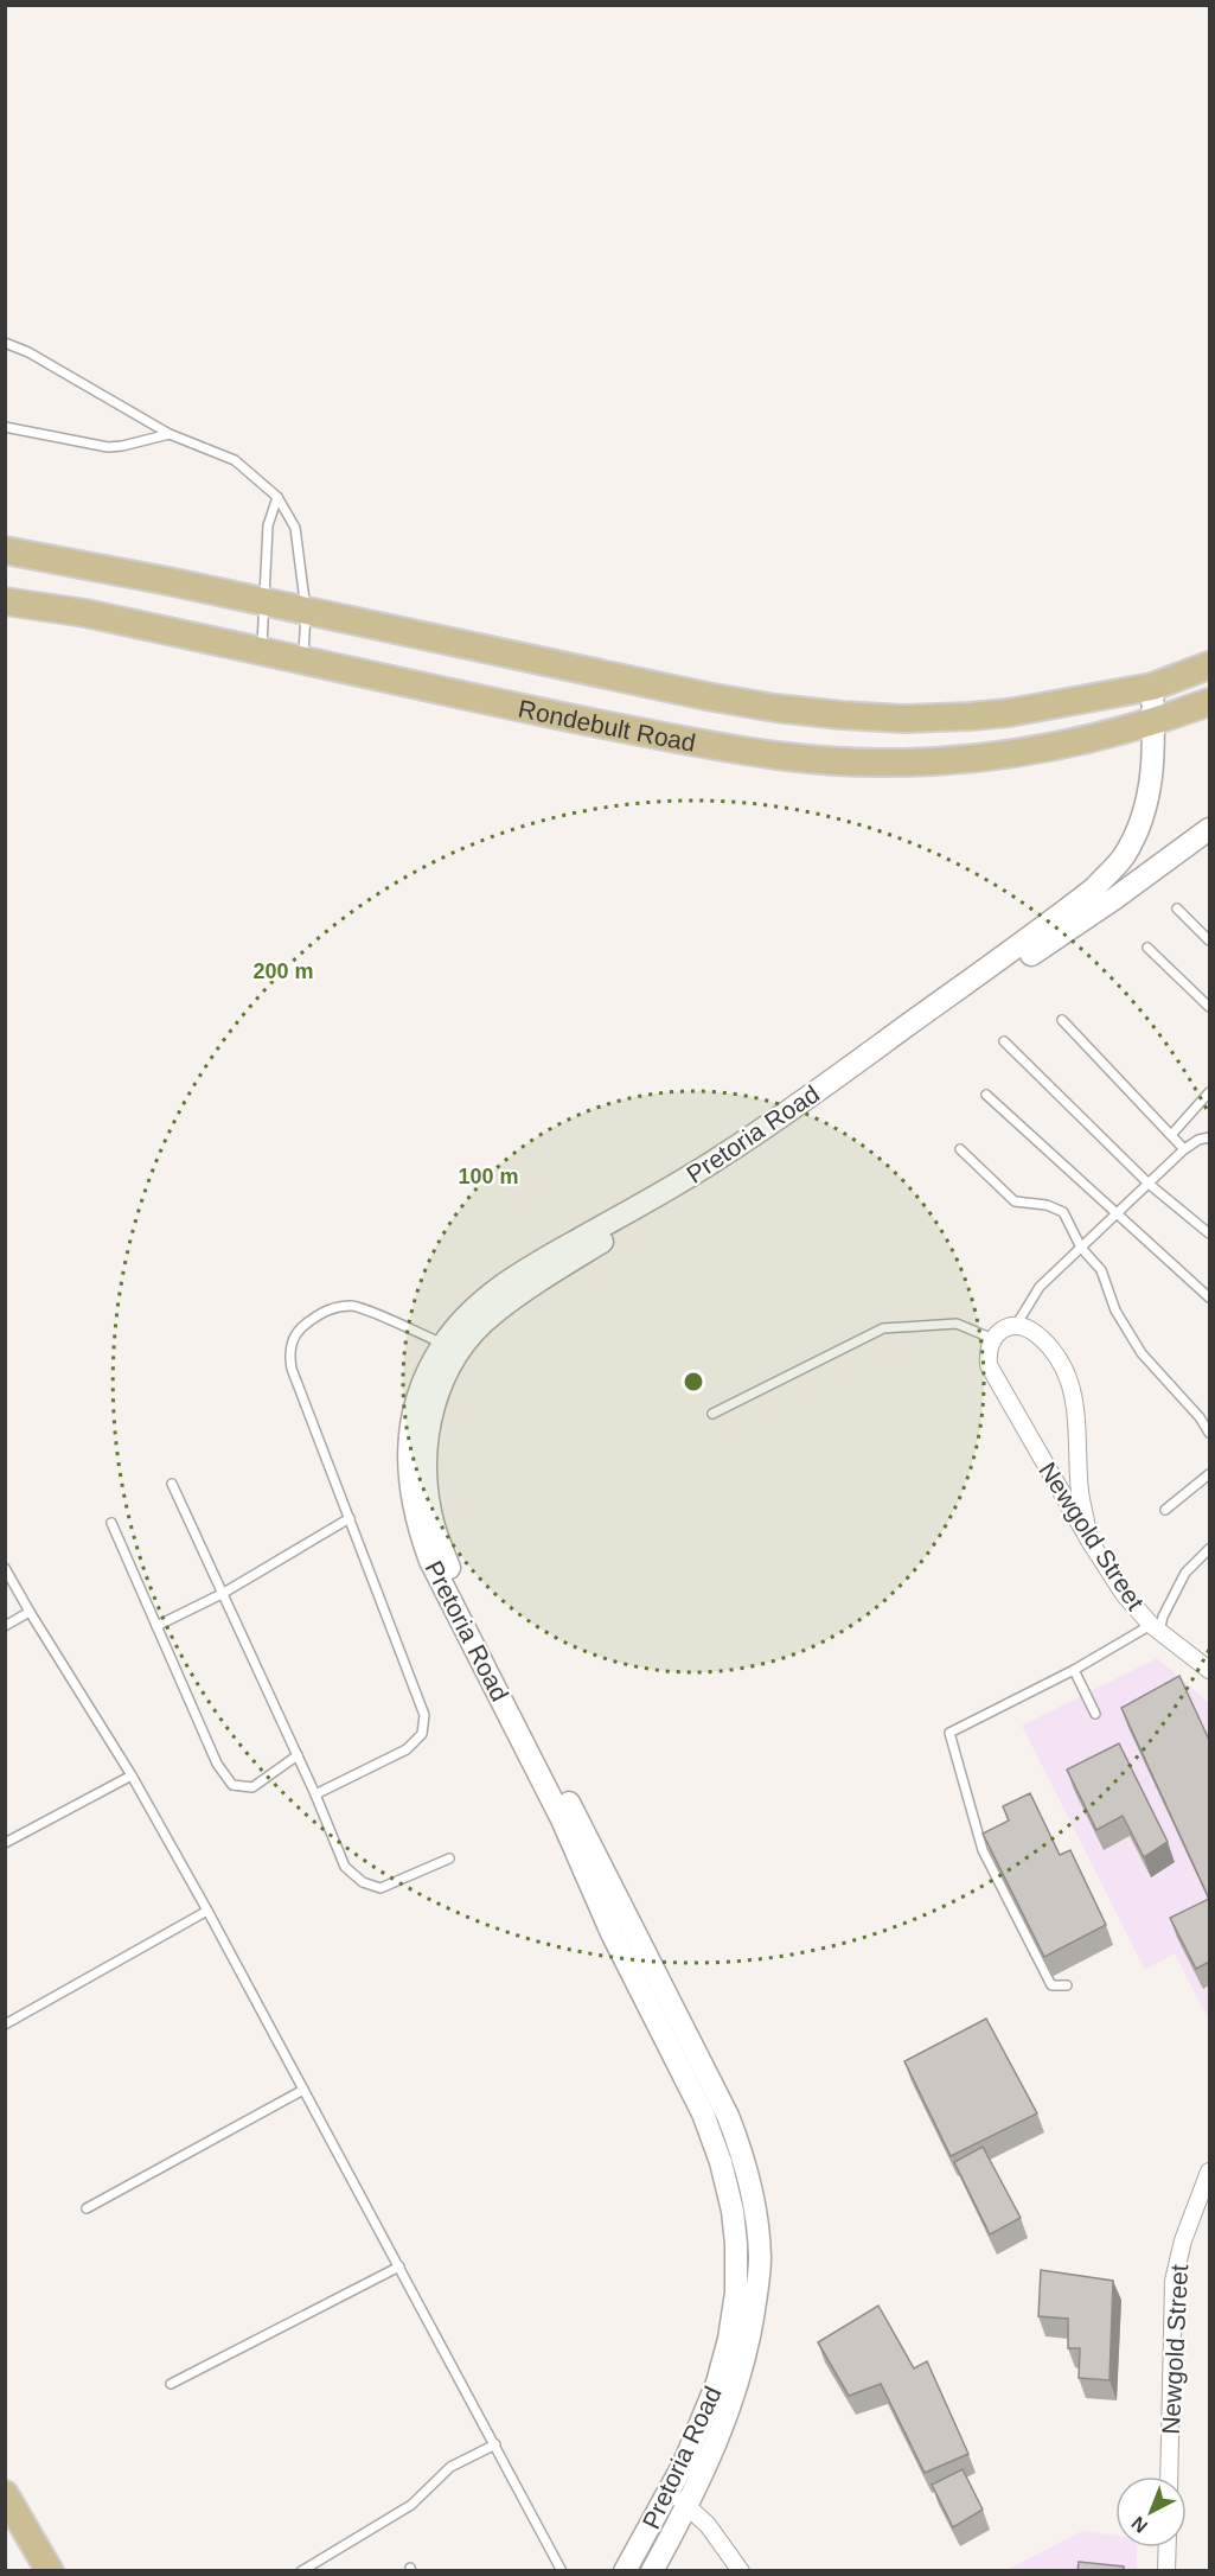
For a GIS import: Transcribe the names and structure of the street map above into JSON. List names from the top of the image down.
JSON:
{
  "streets": {
    "main road": ["Rondebult Road"],
    "street": ["Pretoria Road", "Newgold Street"]
  },
  "north": "bottom left",
  "rings": ["200 m", "100 m"]
}
